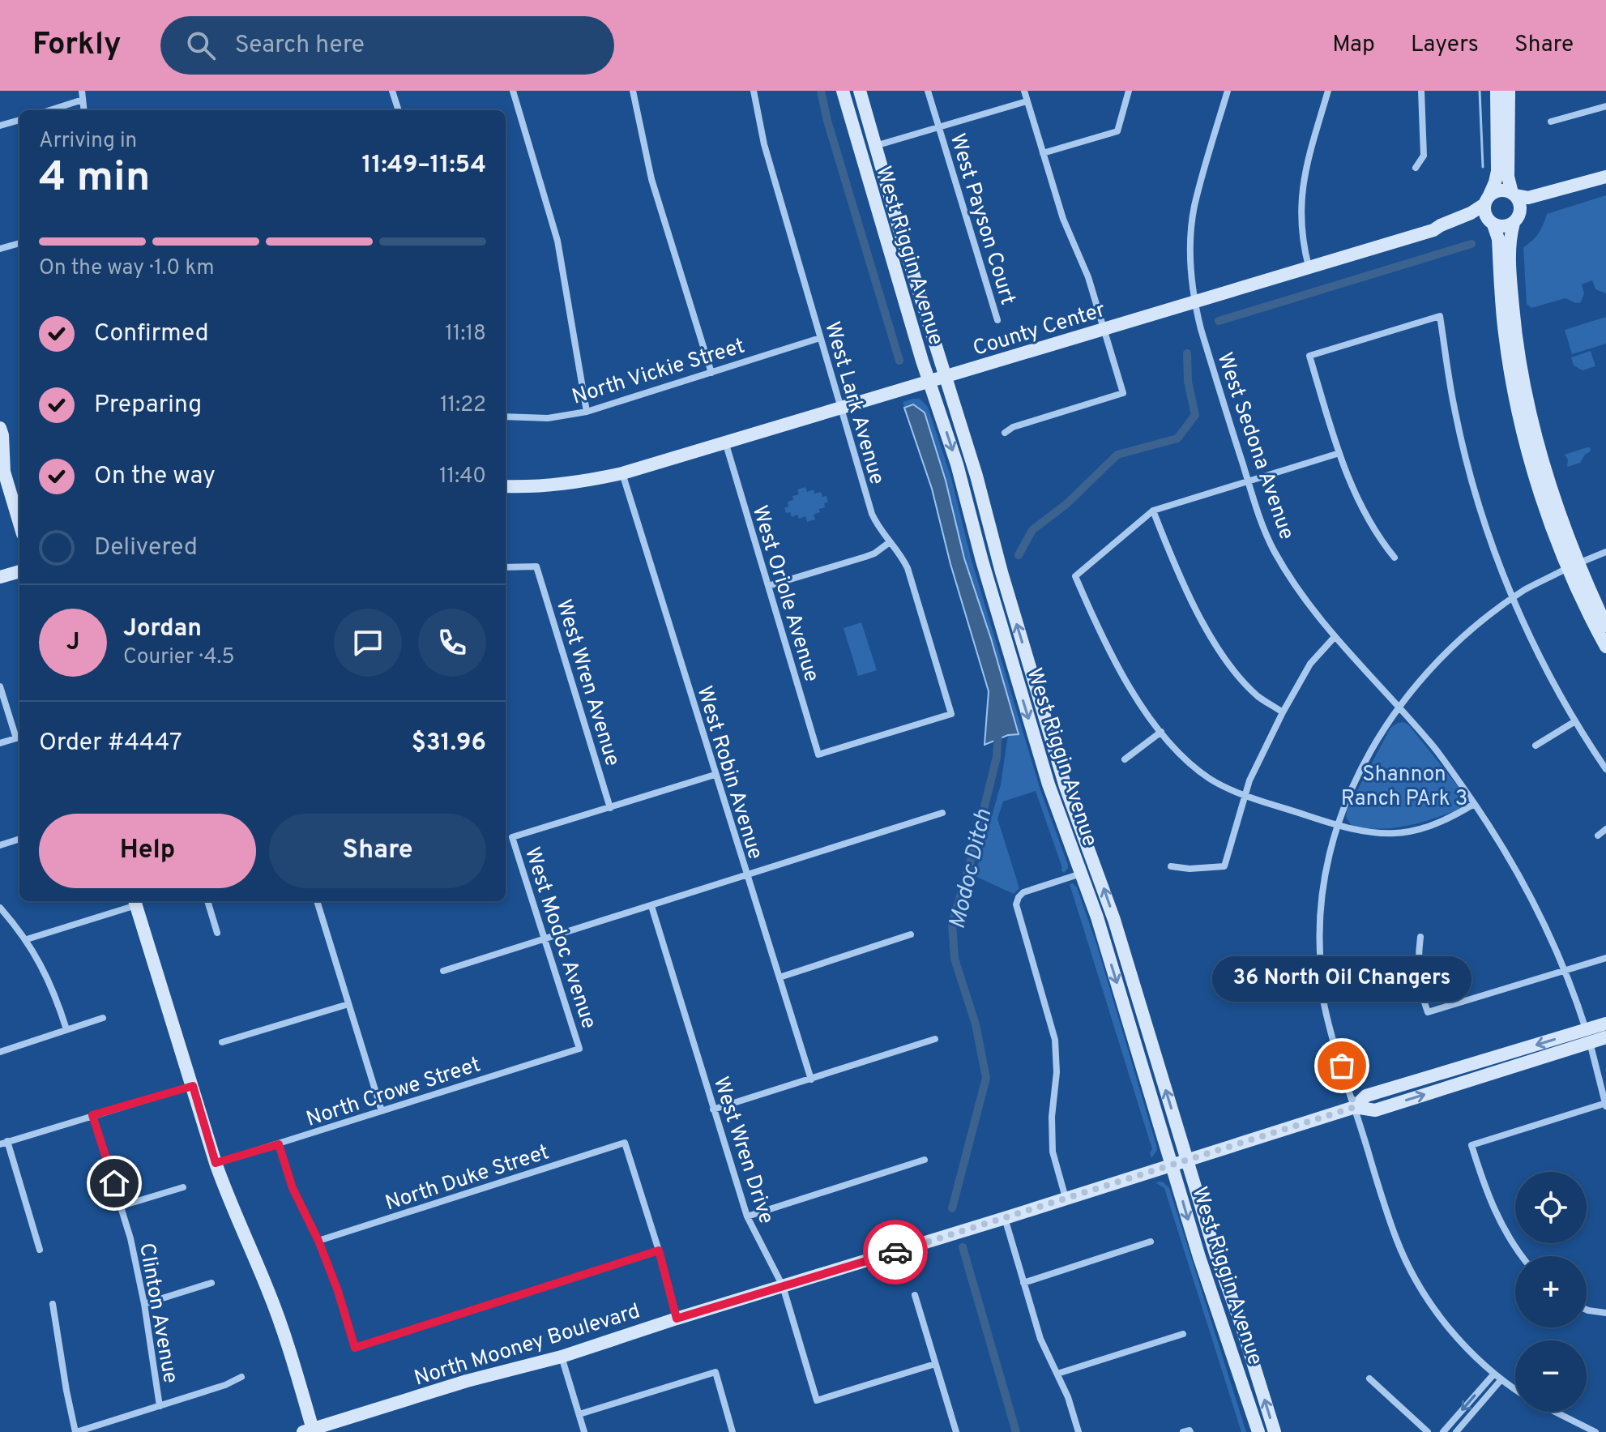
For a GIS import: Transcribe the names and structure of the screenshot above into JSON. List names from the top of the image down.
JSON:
{
  "streets": {
    "street": [
      "West Payson Court",
      "West Riggin Avenue",
      "County Center",
      "North Vickie Street",
      "West Lark Avenue",
      "West Sedona Avenue",
      "West Oriole Avenue",
      "West Wren Avenue",
      "West Robin Avenue",
      "West Modoc Avenue",
      "North Crowe Street",
      "West Wren Drive",
      "North Duke Street",
      "Clinton Avenue",
      "North Mooney Boulevard"
    ]
  },
  "crossings": [
    ["West Riggin Avenue", "County Center"],
    ["West Riggin Avenue", "North Mooney Boulevard"],
    ["County Center", "West Lark Avenue"],
    ["County Center", "West Sedona Avenue"],
    ["County Center", "West Oriole Avenue"],
    ["County Center", "West Robin Avenue"],
    ["North Vickie Street", "West Lark Avenue"],
    ["West Lark Avenue", "West Oriole Avenue"],
    ["West Sedona Avenue", "North Mooney Boulevard"],
    ["West Wren Avenue", "West Modoc Avenue"],
    ["West Modoc Avenue", "North Crowe Street"],
    ["West Wren Drive", "North Mooney Boulevard"]
  ],
  "water": ["Modoc Ditch"],
  "parks": ["Shannon Ranch PArk 3"],
  "places": ["36 North Oil Changers"],
  "page": {
    "header": "Forkly",
    "search": "Search here",
    "nav": ["Map", "Layers", "Share"],
    "heading": ["4 min", "Arriving in", "11:49–11:54"],
    "panel": [
      "Jordan",
      "Courier · 4.5",
      "Order #4447",
      "$31.96"
    ],
    "bar": "On the way · 1.0 km",
    "list": [
      ["Confirmed", "11:18"],
      ["Preparing", "11:22"],
      ["On the way", "11:40"],
      "Delivered"
    ],
    "round": "J",
    "buttons": ["Help", "Share"],
    "bubble": "36 North Oil Changers",
    "map_buttons": ["+", "−"]
  }
}
